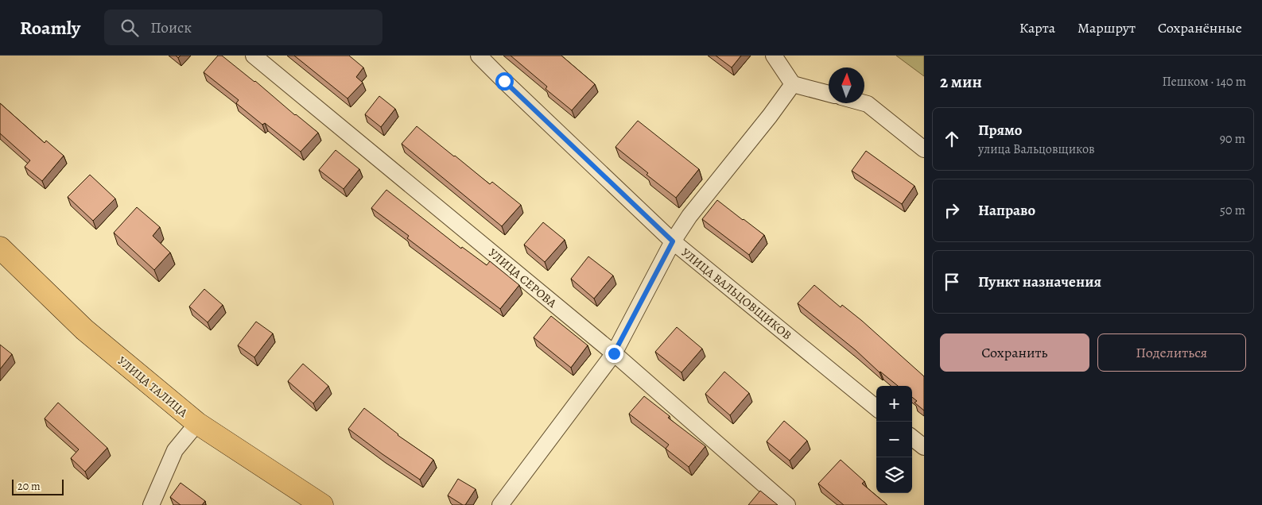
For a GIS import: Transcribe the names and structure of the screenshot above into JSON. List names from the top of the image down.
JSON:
{
  "streets": {
    "main road": ["УЛИЦА ТАЛИЦА"],
    "street": ["УЛИЦА СЕРОВА", "УЛИЦА ВАЛЬЦОВЩИКОВ"]
  },
  "scale_bar": "20 m",
  "north": "top",
  "page": {
    "header": "Roamly",
    "search": "Поиск",
    "nav": ["Карта", "Маршрут", "Сохранённые"],
    "heading": ["2 мин", "Пешком · 140 m"],
    "list": [
      ["Прямо", "улица Вальцовщиков", "90 m"],
      ["Направо", "50 m"],
      "Пункт назначения"
    ],
    "buttons": ["Сохранить", "Поделиться"],
    "map_buttons": ["+", "−"],
    "scale": "20 m"
  }
}
